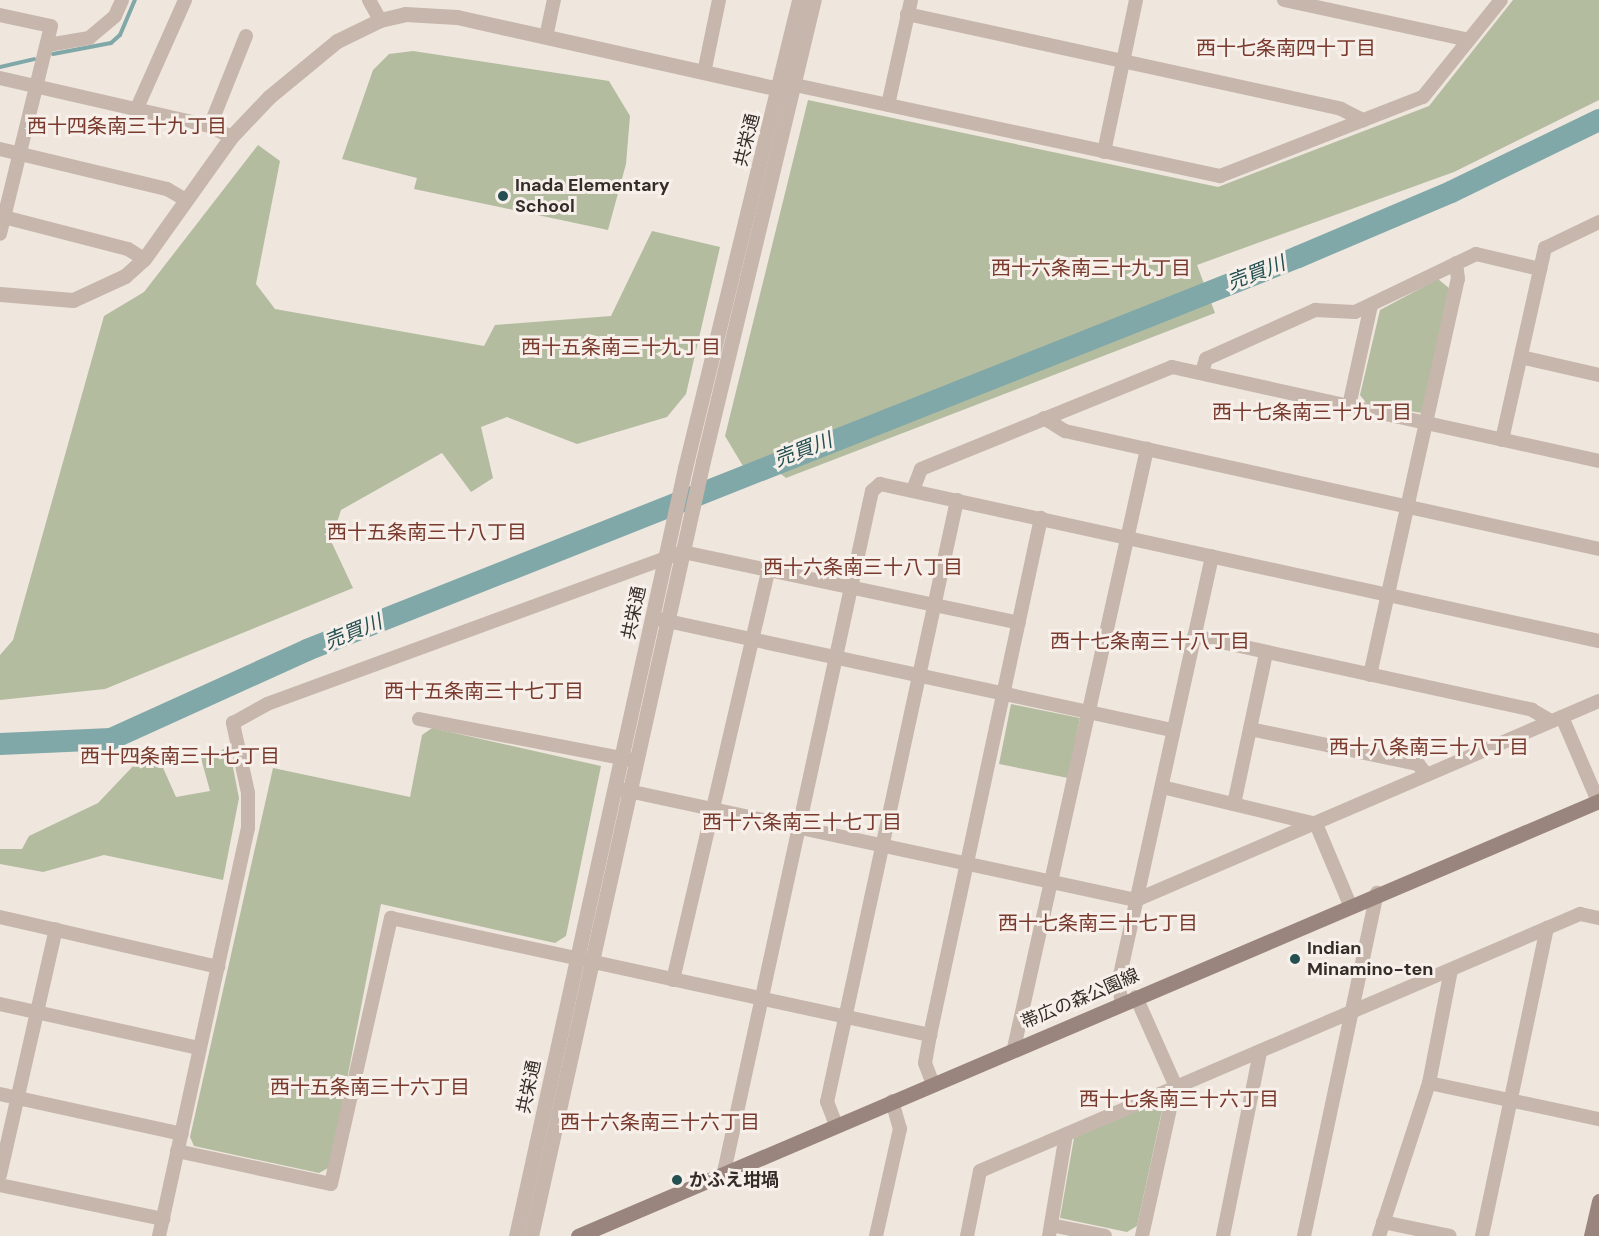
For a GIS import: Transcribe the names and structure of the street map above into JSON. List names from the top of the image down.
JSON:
{
  "streets": {
    "main road": ["帯広の森公園線"],
    "street": ["共栄通"]
  },
  "districts": [
    "西十七条南四十丁目",
    "西十四条南三十九丁目",
    "西十六条南三十九丁目",
    "西十五条南三十九丁目",
    "西十七条南三十九丁目",
    "西十五条南三十八丁目",
    "西十六条南三十八丁目",
    "西十七条南三十八丁目",
    "西十五条南三十七丁目",
    "西十八条南三十八丁目",
    "西十四条南三十七丁目",
    "西十六条南三十七丁目",
    "西十七条南三十七丁目",
    "西十五条南三十六丁目",
    "西十七条南三十六丁目",
    "西十六条南三十六丁目"
  ],
  "water": ["売買川"],
  "places": ["Inada Elementary School", "Indian Minamino-ten", "かふえ坩堝"]
}
